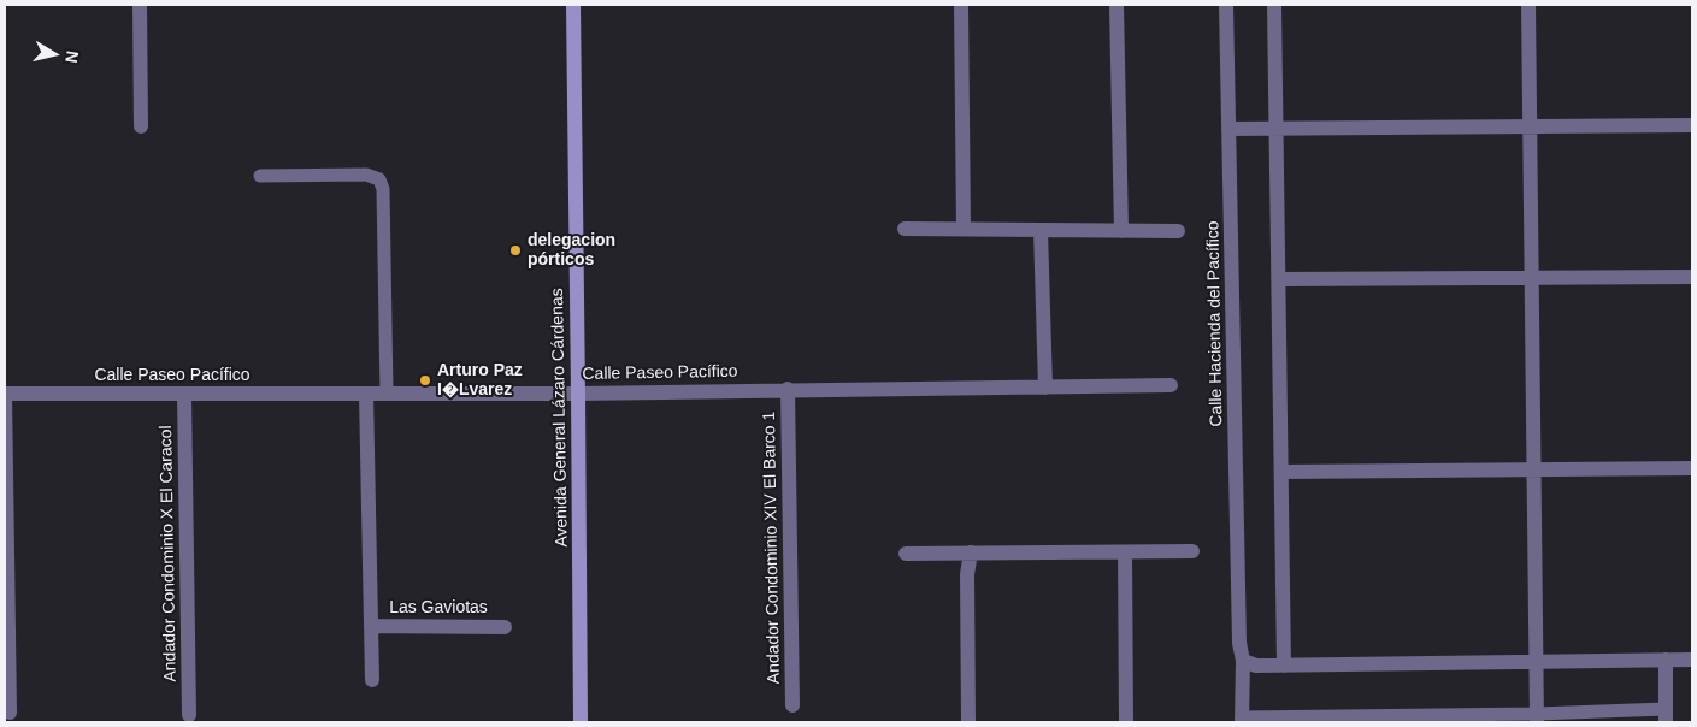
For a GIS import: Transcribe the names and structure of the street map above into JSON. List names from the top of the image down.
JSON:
{
  "streets": {
    "street": [
      "Calle Hacienda del Pacífico",
      "Calle Paseo Pacífico",
      "Avenida General Lázaro Cárdenas",
      "Andador Condominio XIV El Barco 1",
      "Andador Condominio X El Caracol",
      "Las Gaviotas"
    ]
  },
  "crossings": [
    ["Calle Paseo Pacífico", "Avenida General Lázaro Cárdenas"],
    ["Calle Paseo Pacífico", "Andador Condominio XIV El Barco 1"],
    ["Calle Paseo Pacífico", "Andador Condominio X El Caracol"]
  ],
  "places": ["delegacion pórticos", "Arturo Paz I�Lvarez"],
  "north": "right"
}
